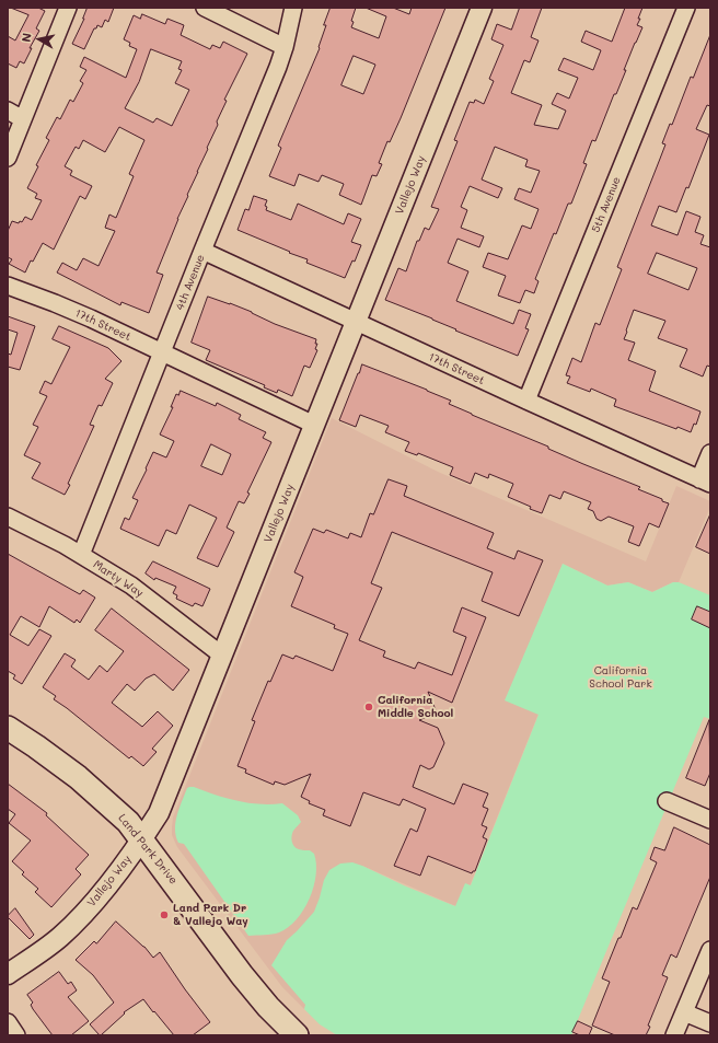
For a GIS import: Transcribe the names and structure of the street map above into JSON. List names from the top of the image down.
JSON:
{
  "streets": {
    "main road": ["Land Park Drive"],
    "street": [
      "Vallejo Way",
      "5th Avenue",
      "4th Avenue",
      "17th Street",
      "Marty Way"
    ]
  },
  "crossings": [
    ["Vallejo Way", "17th Street"],
    ["Vallejo Way", "Marty Way"],
    ["Vallejo Way", "Land Park Drive"],
    ["5th Avenue", "17th Street"],
    ["4th Avenue", "17th Street"],
    ["4th Avenue", "Marty Way"]
  ],
  "parks": ["California School Park"],
  "places": ["California Middle School", "Land Park Dr & Vallejo Way"],
  "north": "left"
}
